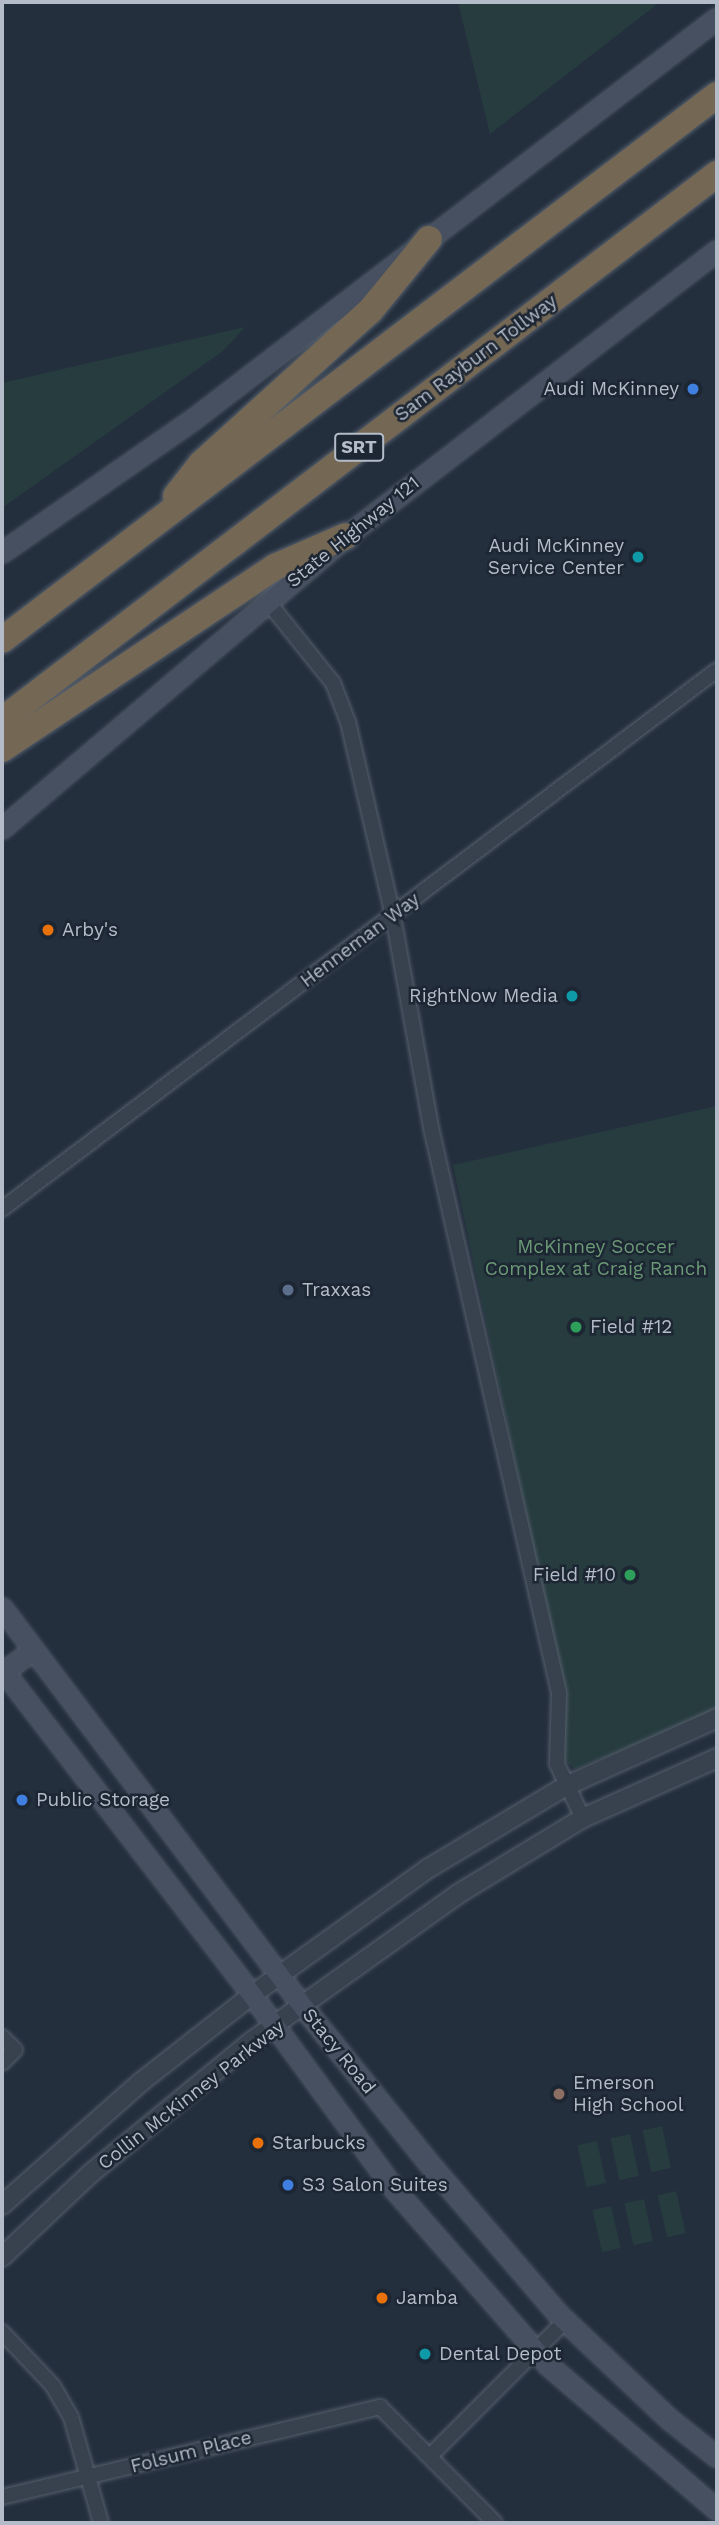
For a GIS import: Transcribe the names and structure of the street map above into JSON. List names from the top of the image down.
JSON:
{
  "streets": {
    "highway": ["Sam Rayburn Tollway", "SRT"],
    "main road": ["State Highway 121", "Stacy Road"],
    "street": ["Henneman Way", "Collin McKinney Parkway", "Folsum Place"]
  },
  "crossings": [
    ["Stacy Road", "Collin McKinney Parkway"]
  ],
  "parks": ["McKinney Soccer Complex at Craig Ranch"],
  "places": [
    "Audi McKinney",
    "Audi McKinney Service Center",
    "Arby's",
    "RightNow Media",
    "Traxxas",
    "Field #12",
    "Field #10",
    "Public Storage",
    "Emerson High School",
    "Starbucks",
    "S3 Salon Suites",
    "Jamba",
    "Dental Depot"
  ]
}
